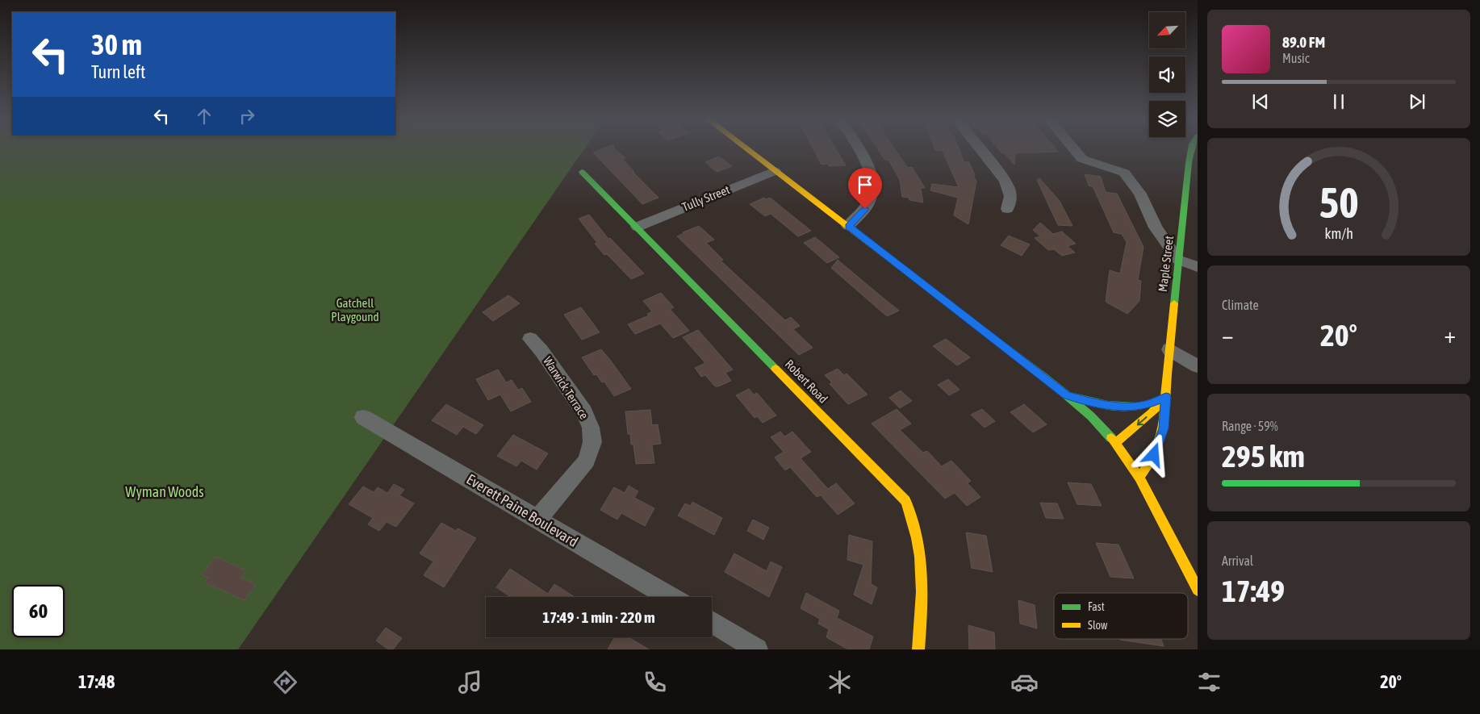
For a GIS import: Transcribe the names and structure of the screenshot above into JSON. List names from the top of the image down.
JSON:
{
  "streets": {
    "main road": ["Maple Street", "Robert Road"],
    "street": ["Tully Street", "Warwick Terrace", "Everett Paine Boulevard"]
  },
  "crossings": [
    ["Tully Street", "Robert Road"],
    ["Warwick Terrace", "Everett Paine Boulevard"]
  ],
  "parks": ["Gatchell Playgound", "Wyman Woods"],
  "legend": ["Fast", "Slow"],
  "north": "bottom left",
  "page": {
    "turn": ["30 m", "Turn left"],
    "song": ["89.0 FM", "Music"],
    "tile": [
      "Climate",
      ["Range · 59%", "295 km"],
      ["Arrival", "17:49"]
    ],
    "heat": ["−", "20°", "+"],
    "limit": "60",
    "trip": "17:49 · 1 min · 220 m",
    "tabs": ["17:48", "20°"],
    "gauge": ["50", "km/h"]
  }
}
